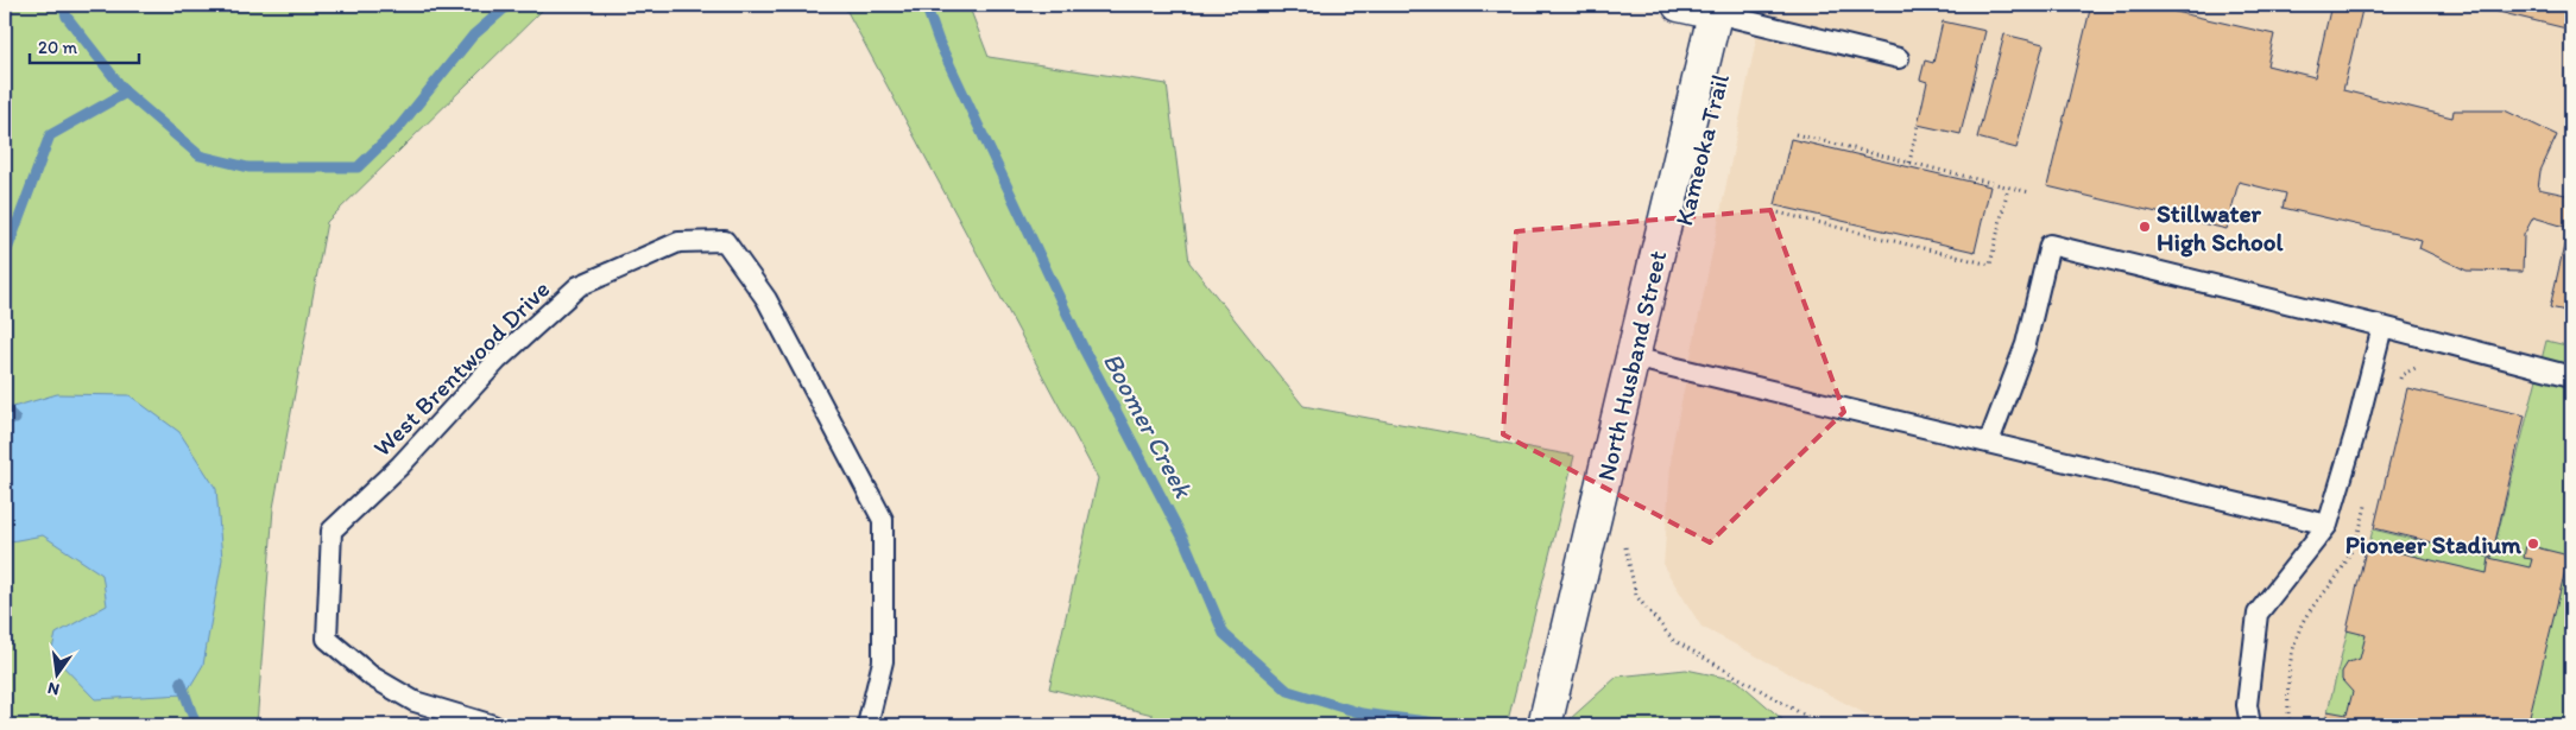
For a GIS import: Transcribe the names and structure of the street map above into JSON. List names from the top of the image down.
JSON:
{
  "streets": {
    "street": ["North Husband Street"],
    "lane": ["West Brentwood Drive"]
  },
  "water": ["Boomer Creek"],
  "places": ["Stillwater High School", "Pioneer Stadium"],
  "scale_bar": "20 m",
  "north": "bottom"
}
